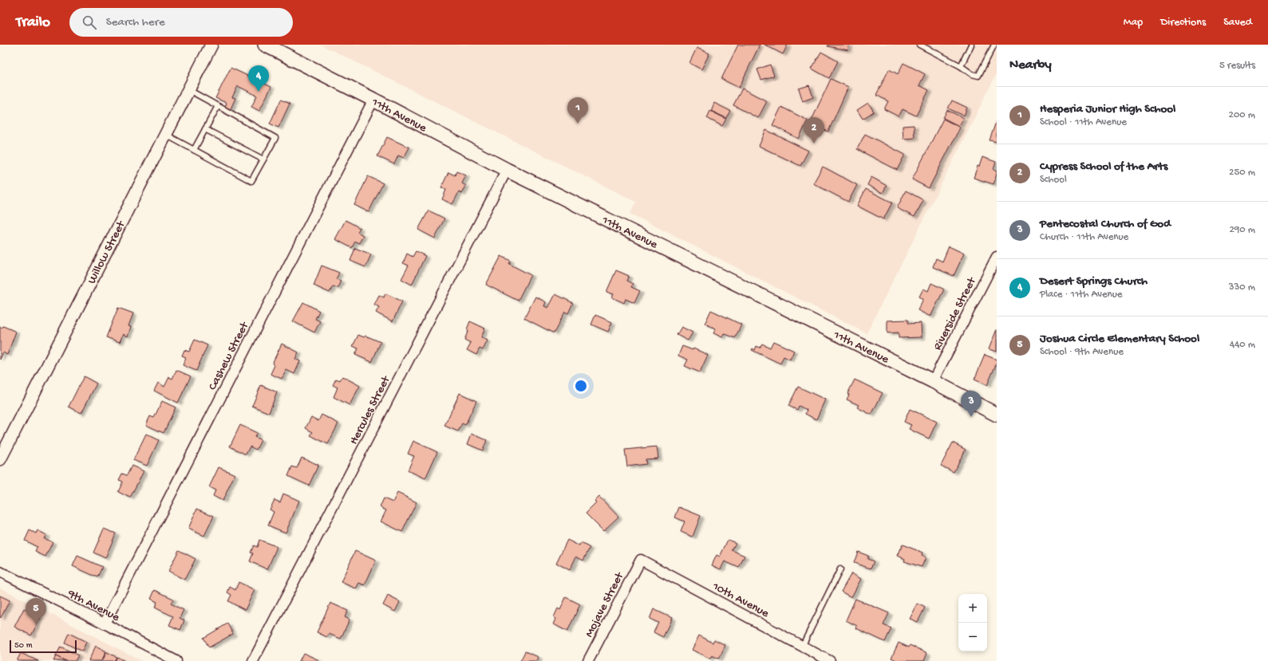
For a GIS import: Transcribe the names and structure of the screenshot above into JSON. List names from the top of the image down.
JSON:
{
  "streets": {
    "main road": ["11th Avenue"],
    "street": [
      "Willow Street",
      "Riverside Street",
      "Cashew Street",
      "Hercules Street",
      "10th Avenue",
      "9th Avenue",
      "Mojave Street"
    ]
  },
  "crossings": [
    ["11th Avenue", "Riverside Street"],
    ["11th Avenue", "Cashew Street"],
    ["11th Avenue", "Hercules Street"],
    ["Cashew Street", "9th Avenue"],
    ["10th Avenue", "Mojave Street"]
  ],
  "scale_bar": "50 m",
  "page": {
    "header": "Trailo",
    "search": "Search here",
    "nav": ["Map", "Directions", "Saved"],
    "heading": ["Nearby", "5 results"],
    "pins": [
      "4",
      "1",
      "2",
      "3",
      "5"
    ],
    "list": [
      {
        "mark": "1",
        "name": "Hesperia Junior High School",
        "note": "School · 11th Avenue",
        "value": "200 m"
      },
      {
        "mark": "2",
        "name": "Cypress School of the Arts",
        "note": "School",
        "value": "250 m"
      },
      {
        "mark": "3",
        "name": "Pentecostal Church of God",
        "note": "Church · 11th Avenue",
        "value": "290 m"
      },
      {
        "mark": "4",
        "name": "Desert Springs Church",
        "note": "Place · 11th Avenue",
        "value": "330 m"
      },
      {
        "mark": "5",
        "name": "Joshua Circle Elementary School",
        "note": "School · 9th Avenue",
        "value": "440 m"
      }
    ],
    "map_buttons": ["+", "−"],
    "scale": "50 m"
  }
}
